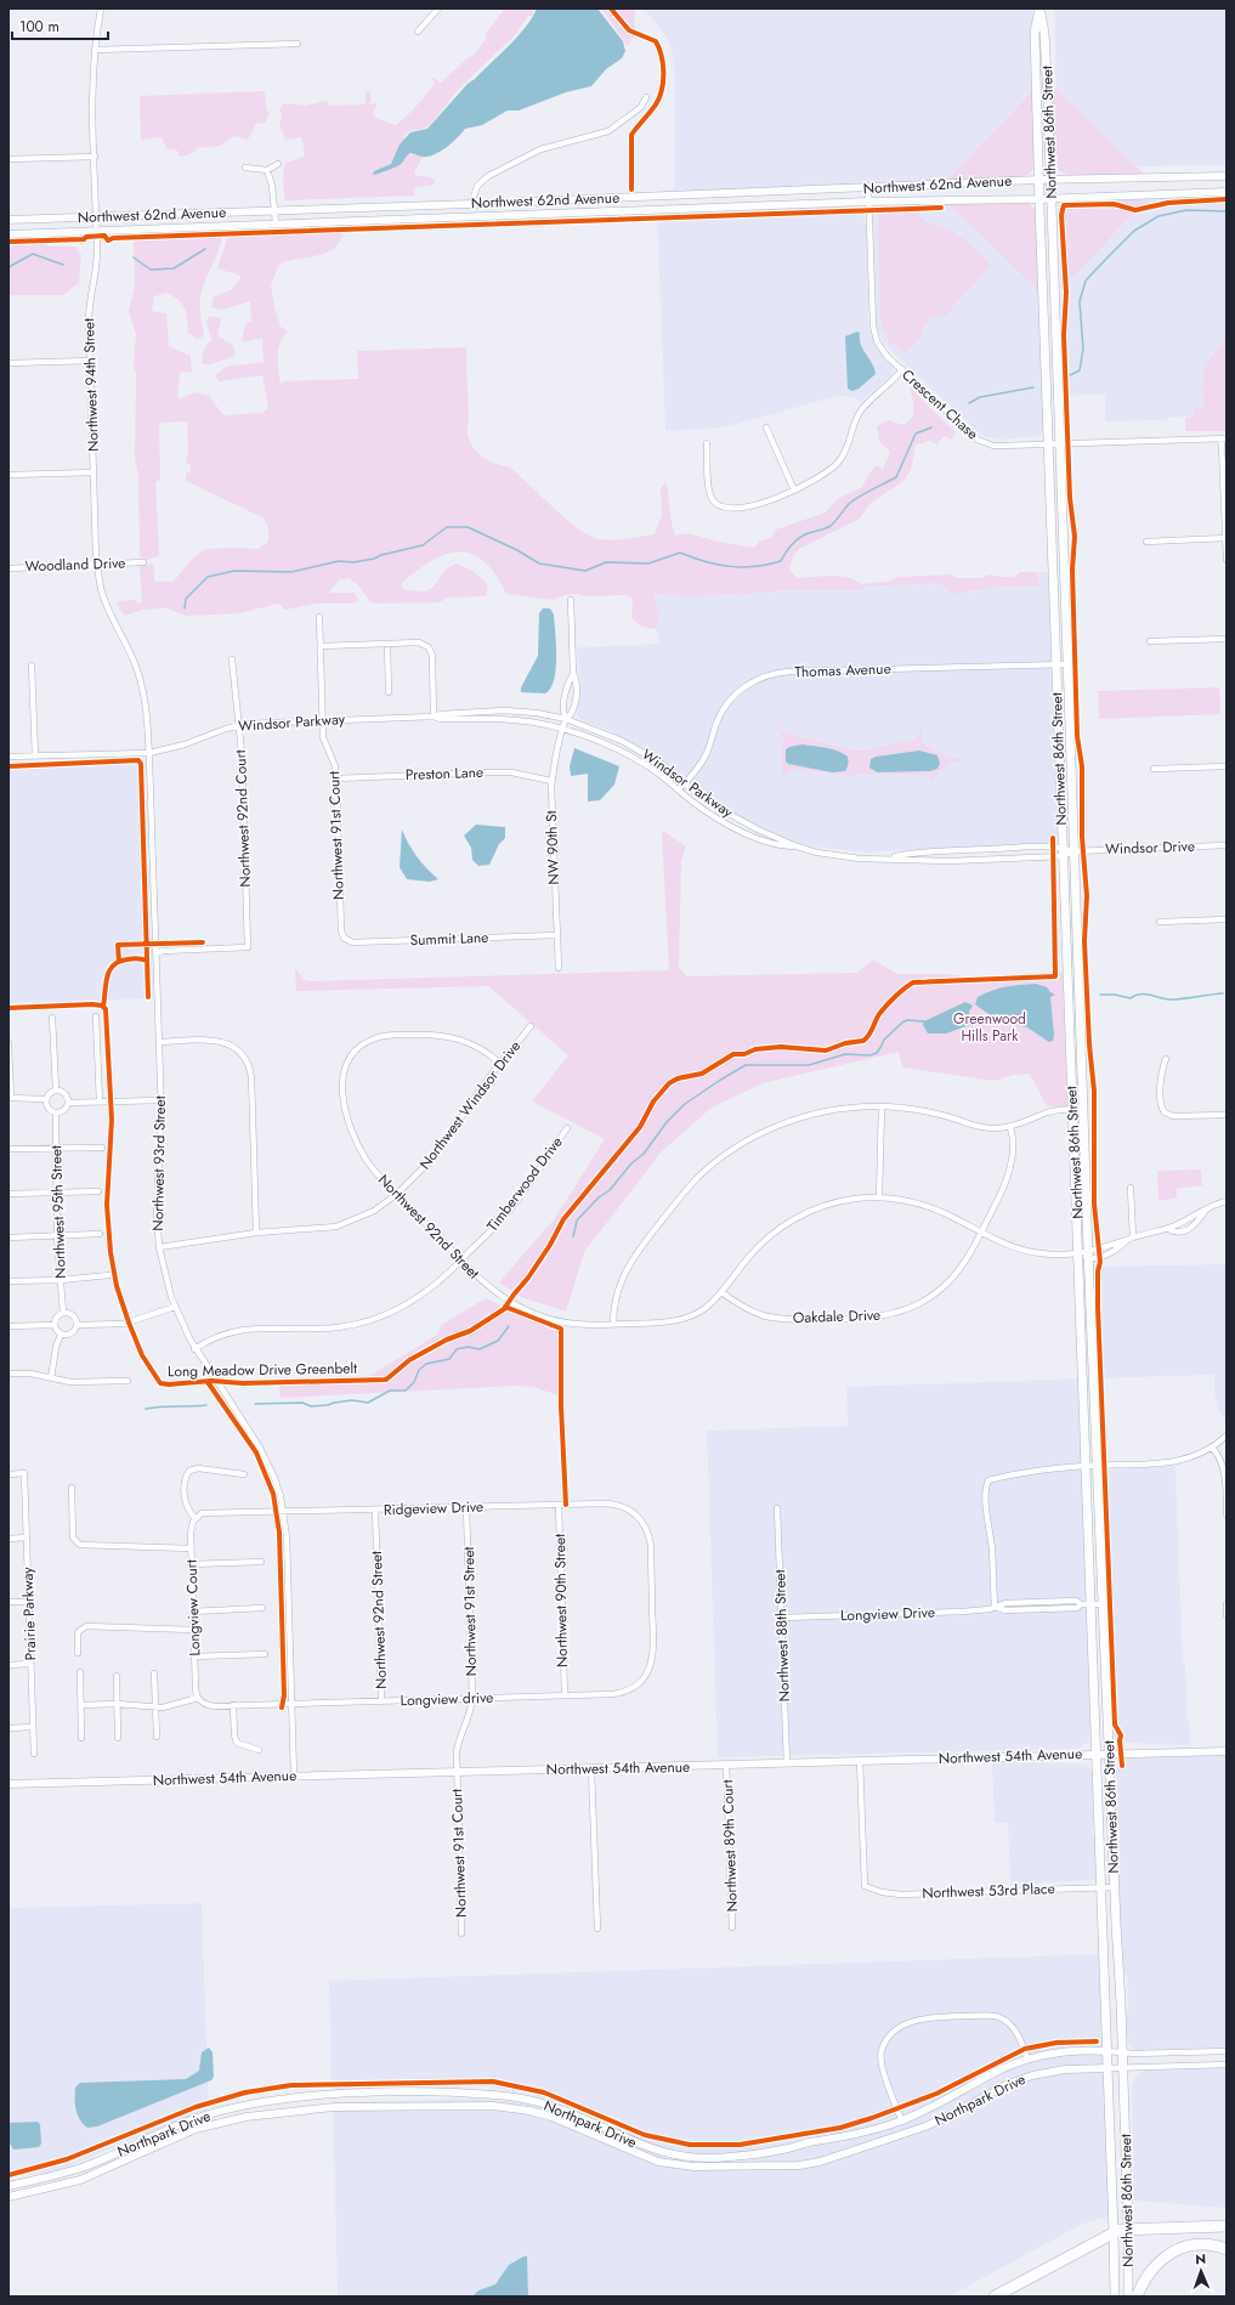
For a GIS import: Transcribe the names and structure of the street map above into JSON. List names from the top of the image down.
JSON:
{
  "streets": {
    "main road": ["Northwest 86th Street"],
    "street": [
      "Northwest 62nd Avenue",
      "Northwest 94th Street",
      "Crescent Chase",
      "Woodland Drive",
      "Thomas Avenue",
      "Windsor Parkway",
      "Preston Lane",
      "Northwest 92nd Court",
      "Northwest 91st Court",
      "NW 90th St",
      "Windsor Drive",
      "Summit Lane",
      "Northwest Windsor Drive",
      "Northwest 93rd Street",
      "Timberwood Drive",
      "Northwest 95th Street",
      "Northwest 92nd Street",
      "Oakdale Drive",
      "Ridgeview Drive",
      "Northwest 90th Street",
      "Longview Court",
      "Northwest 91st Street",
      "Prairie Parkway",
      "Longview Drive",
      "Northwest 88th Street",
      "Longview drive",
      "Northwest 54th Avenue",
      "Northwest 89th Court",
      "Northwest 53rd Place",
      "Northpark Drive"
    ],
    "cycle path": ["Long Meadow Drive Greenbelt"]
  },
  "crossings": [
    ["Northwest 86th Street", "Northwest 62nd Avenue"],
    ["Northwest 86th Street", "Crescent Chase"],
    ["Northwest 86th Street", "Thomas Avenue"],
    ["Northwest 86th Street", "Windsor Parkway"],
    ["Northwest 86th Street", "Windsor Drive"],
    ["Northwest 86th Street", "Northwest 92nd Street"],
    ["Northwest 86th Street", "Longview Drive"],
    ["Northwest 86th Street", "Northwest 54th Avenue"],
    ["Northwest 86th Street", "Northwest 53rd Place"],
    ["Northwest 86th Street", "Northpark Drive"],
    ["Northwest 62nd Avenue", "Northwest 94th Street"],
    ["Northwest 62nd Avenue", "Crescent Chase"],
    ["Northwest 94th Street", "Woodland Drive"],
    ["Northwest 94th Street", "Windsor Parkway"],
    ["Northwest 94th Street", "Northwest 93rd Street"],
    ["Thomas Avenue", "Windsor Parkway"],
    ["Windsor Parkway", "Northwest 92nd Court"],
    ["Windsor Parkway", "Northwest 91st Court"],
    ["Windsor Parkway", "NW 90th St"],
    ["Windsor Parkway", "Windsor Drive"],
    ["Windsor Parkway", "Northwest 93rd Street"],
    ["Preston Lane", "Northwest 91st Court"],
    ["Preston Lane", "NW 90th St"],
    ["Northwest 92nd Court", "Northwest 93rd Street"],
    ["Northwest 91st Court", "Summit Lane"],
    ["Northwest 91st Court", "Northwest 91st Street"],
    ["Northwest 91st Court", "Northwest 54th Avenue"],
    ["NW 90th St", "Summit Lane"],
    ["Northwest Windsor Drive", "Northwest 93rd Street"],
    ["Northwest Windsor Drive", "Northwest 92nd Street"],
    ["Northwest 93rd Street", "Timberwood Drive"],
    ["Northwest 93rd Street", "Ridgeview Drive"],
    ["Northwest 93rd Street", "Longview drive"],
    ["Northwest 93rd Street", "Northwest 54th Avenue"],
    ["Timberwood Drive", "Northwest 92nd Street"],
    ["Northwest 92nd Street", "Oakdale Drive"],
    ["Northwest 92nd Street", "Ridgeview Drive"],
    ["Northwest 92nd Street", "Longview drive"],
    ["Ridgeview Drive", "Northwest 90th Street"],
    ["Ridgeview Drive", "Longview Court"],
    ["Ridgeview Drive", "Northwest 91st Street"],
    ["Ridgeview Drive", "Longview drive"],
    ["Northwest 90th Street", "Longview drive"],
    ["Longview Court", "Longview drive"],
    ["Northwest 91st Street", "Longview drive"],
    ["Northwest 91st Street", "Northwest 54th Avenue"],
    ["Longview Drive", "Northwest 88th Street"],
    ["Northwest 88th Street", "Northwest 54th Avenue"],
    ["Northwest 54th Avenue", "Northwest 89th Court"],
    ["Northwest 54th Avenue", "Northwest 53rd Place"]
  ],
  "parks": ["Greenwood Hills Park"],
  "scale_bar": "100 m",
  "north": "top"
}
